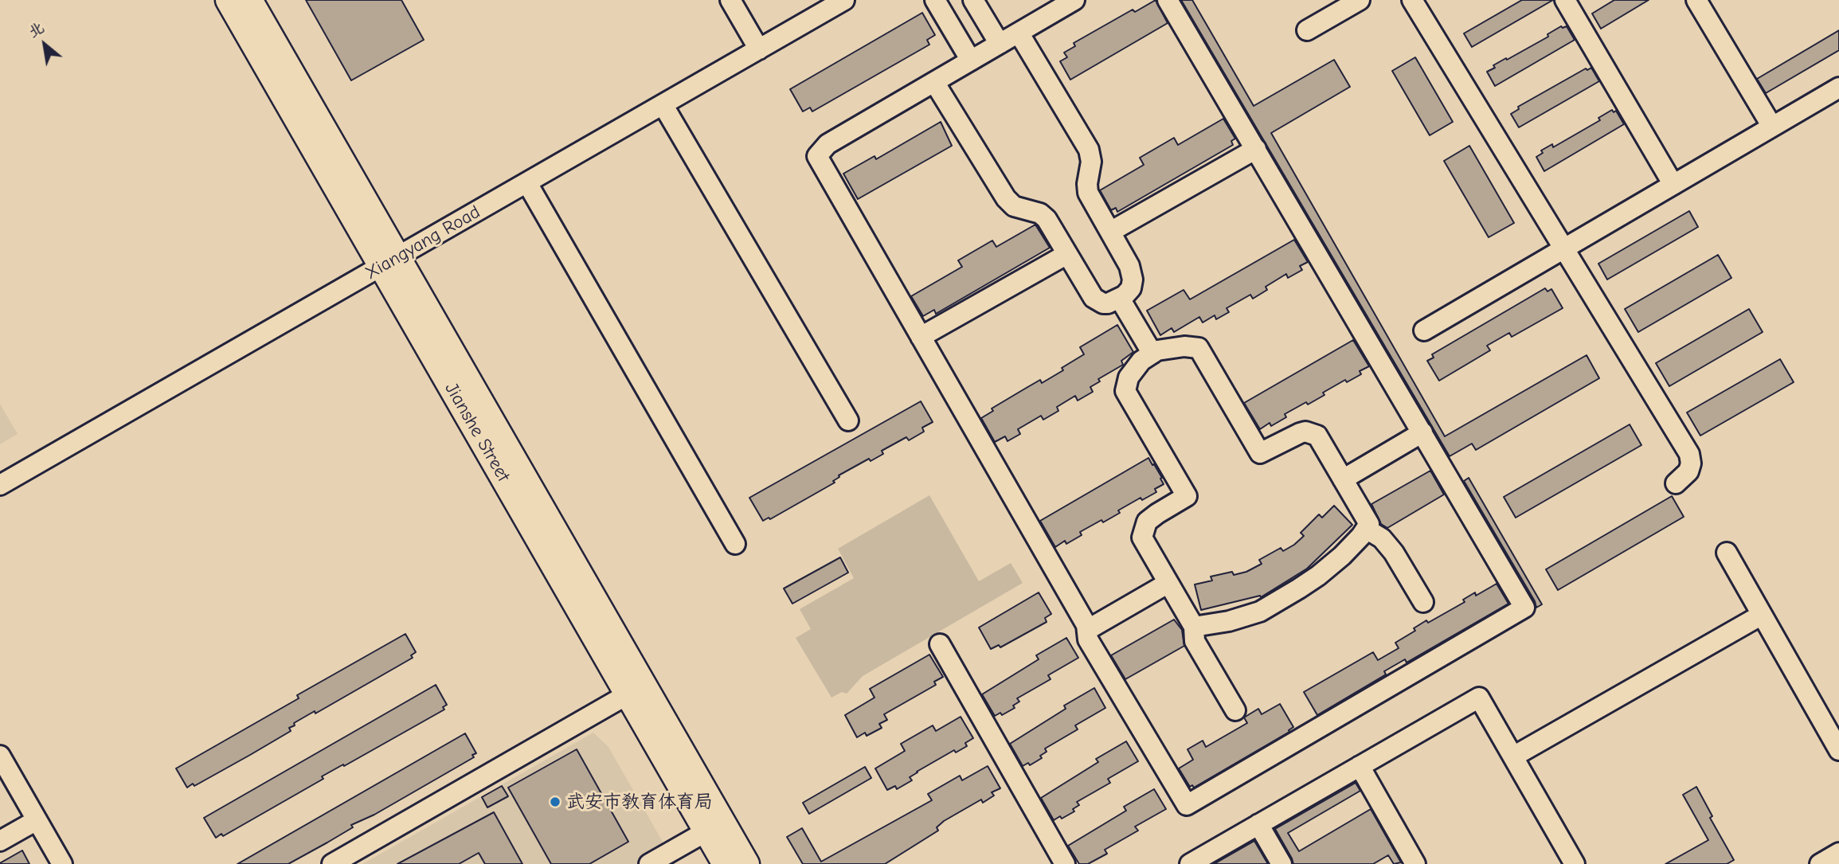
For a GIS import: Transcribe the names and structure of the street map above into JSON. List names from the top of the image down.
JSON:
{
  "streets": {
    "main road": ["Jianshe Street"],
    "street": ["Xiangyang Road"]
  },
  "crossings": [
    ["Xiangyang Road", "Jianshe Street"]
  ],
  "places": ["武安市教育体育局"],
  "north": "top left"
}
